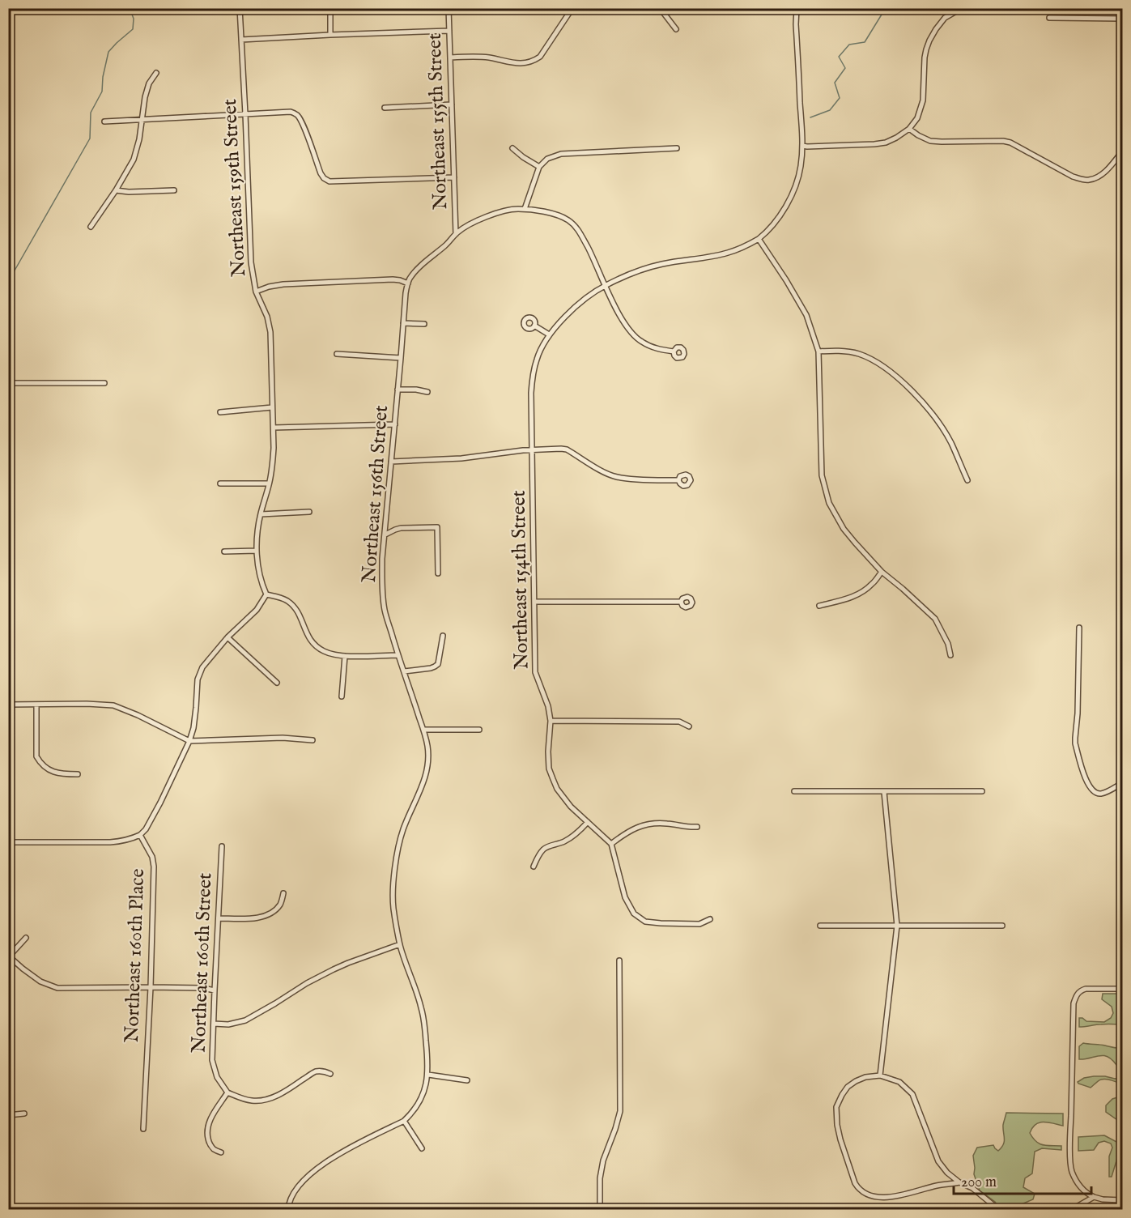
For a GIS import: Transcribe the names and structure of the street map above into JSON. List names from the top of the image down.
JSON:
{
  "streets": {
    "street": [
      "Northeast 155th Street",
      "Northeast 159th Street",
      "Northeast 156th Street",
      "Northeast 154th Street",
      "Northeast 160th Place",
      "Northeast 160th Street"
    ]
  },
  "crossings": [
    ["Northeast 155th Street", "Northeast 156th Street"],
    ["Northeast 156th Street", "Northeast 154th Street"]
  ],
  "scale_bar": "200 m"
}
